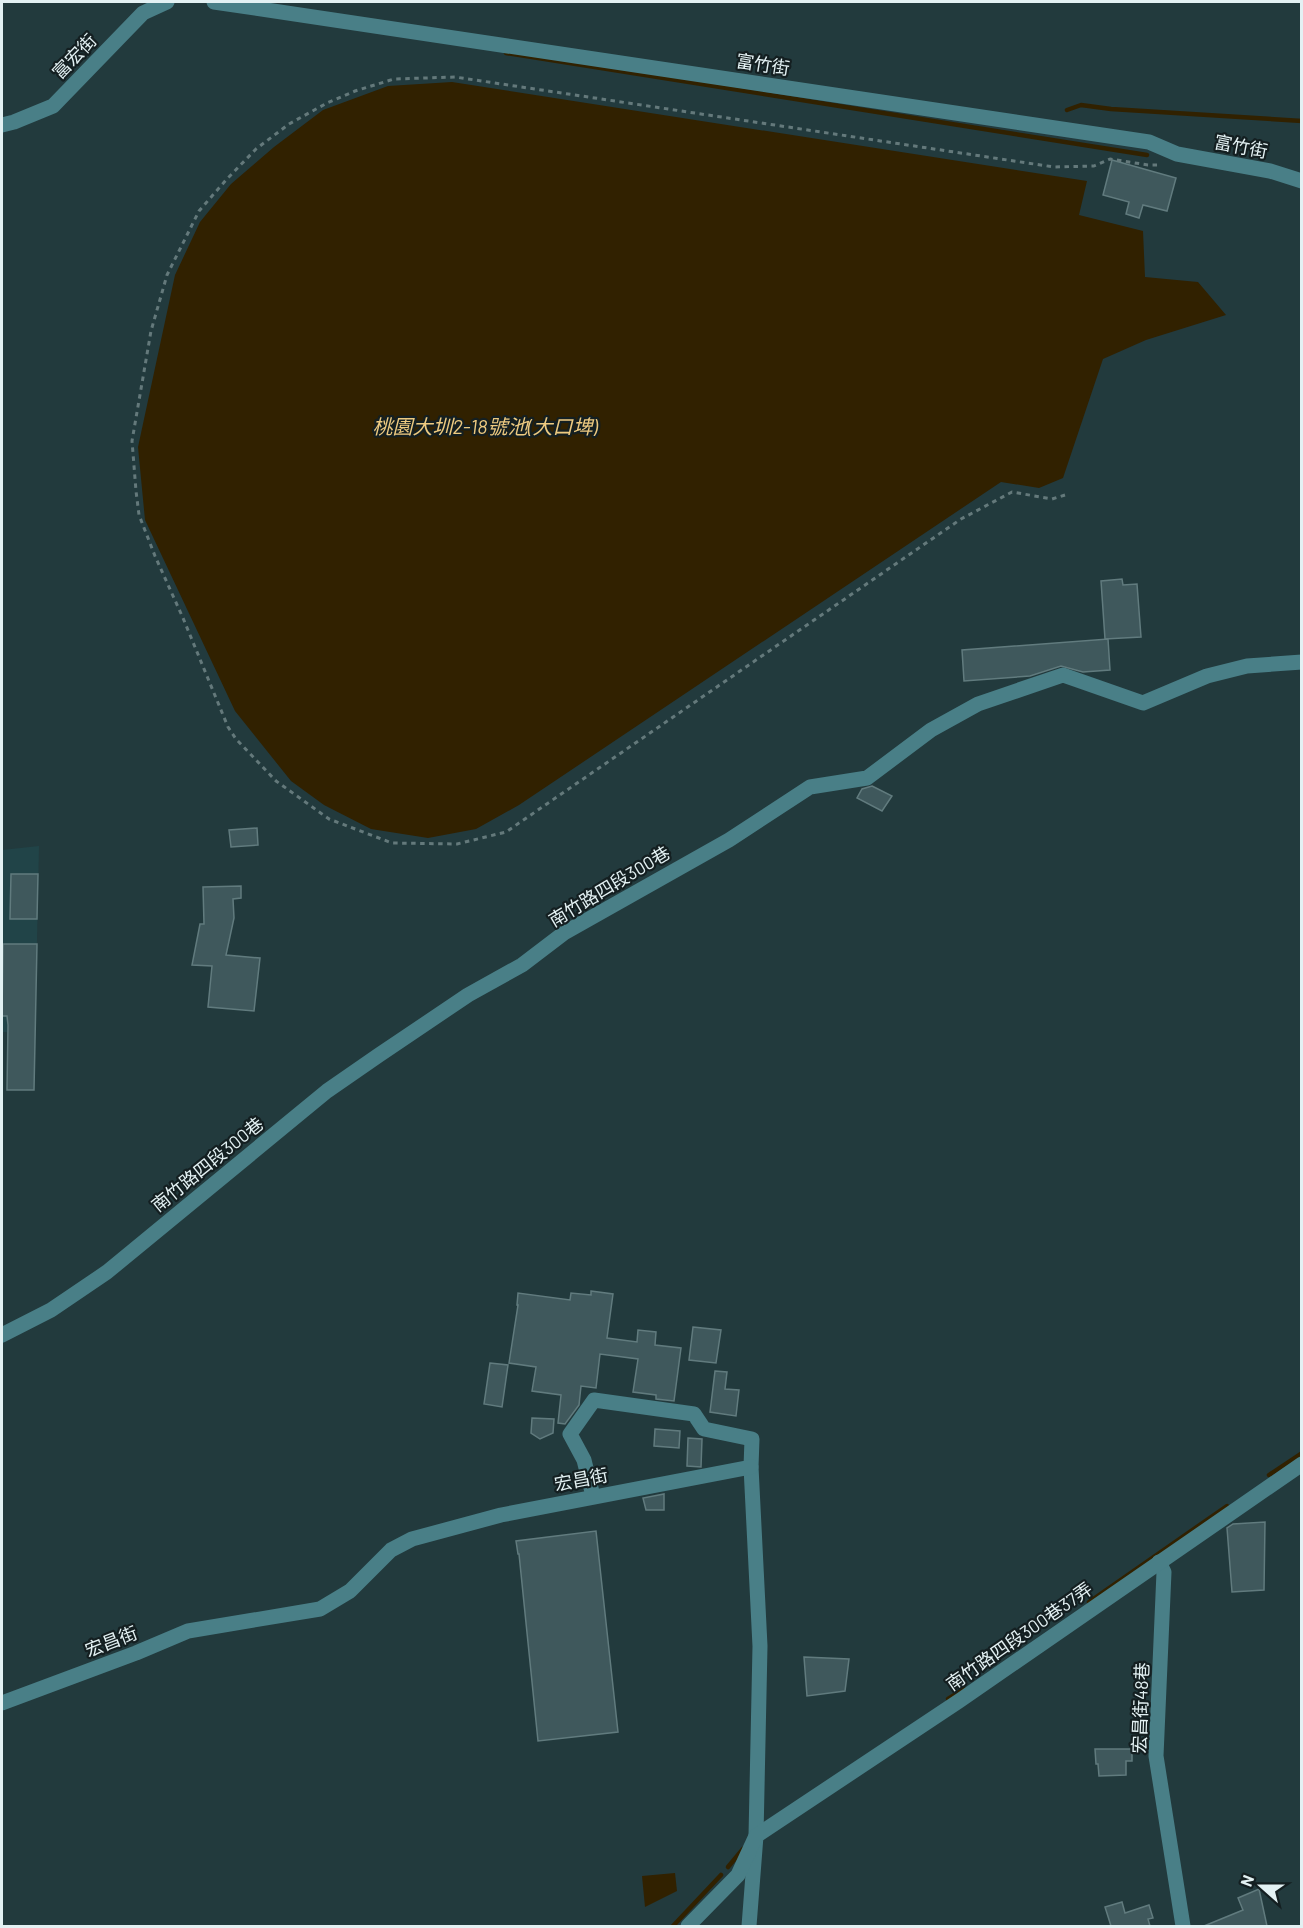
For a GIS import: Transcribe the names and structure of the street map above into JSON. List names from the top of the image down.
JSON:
{
  "streets": {
    "street": [
      "富宏街",
      "富竹街",
      "南竹路四段300巷",
      "宏昌街",
      "南竹路四段300巷37弄",
      "宏昌街48巷"
    ]
  },
  "crossings": [
    ["南竹路四段300巷37弄", "宏昌街48巷"]
  ],
  "water": ["桃園大圳2-18號池(大口埤)"],
  "north": "left"
}
